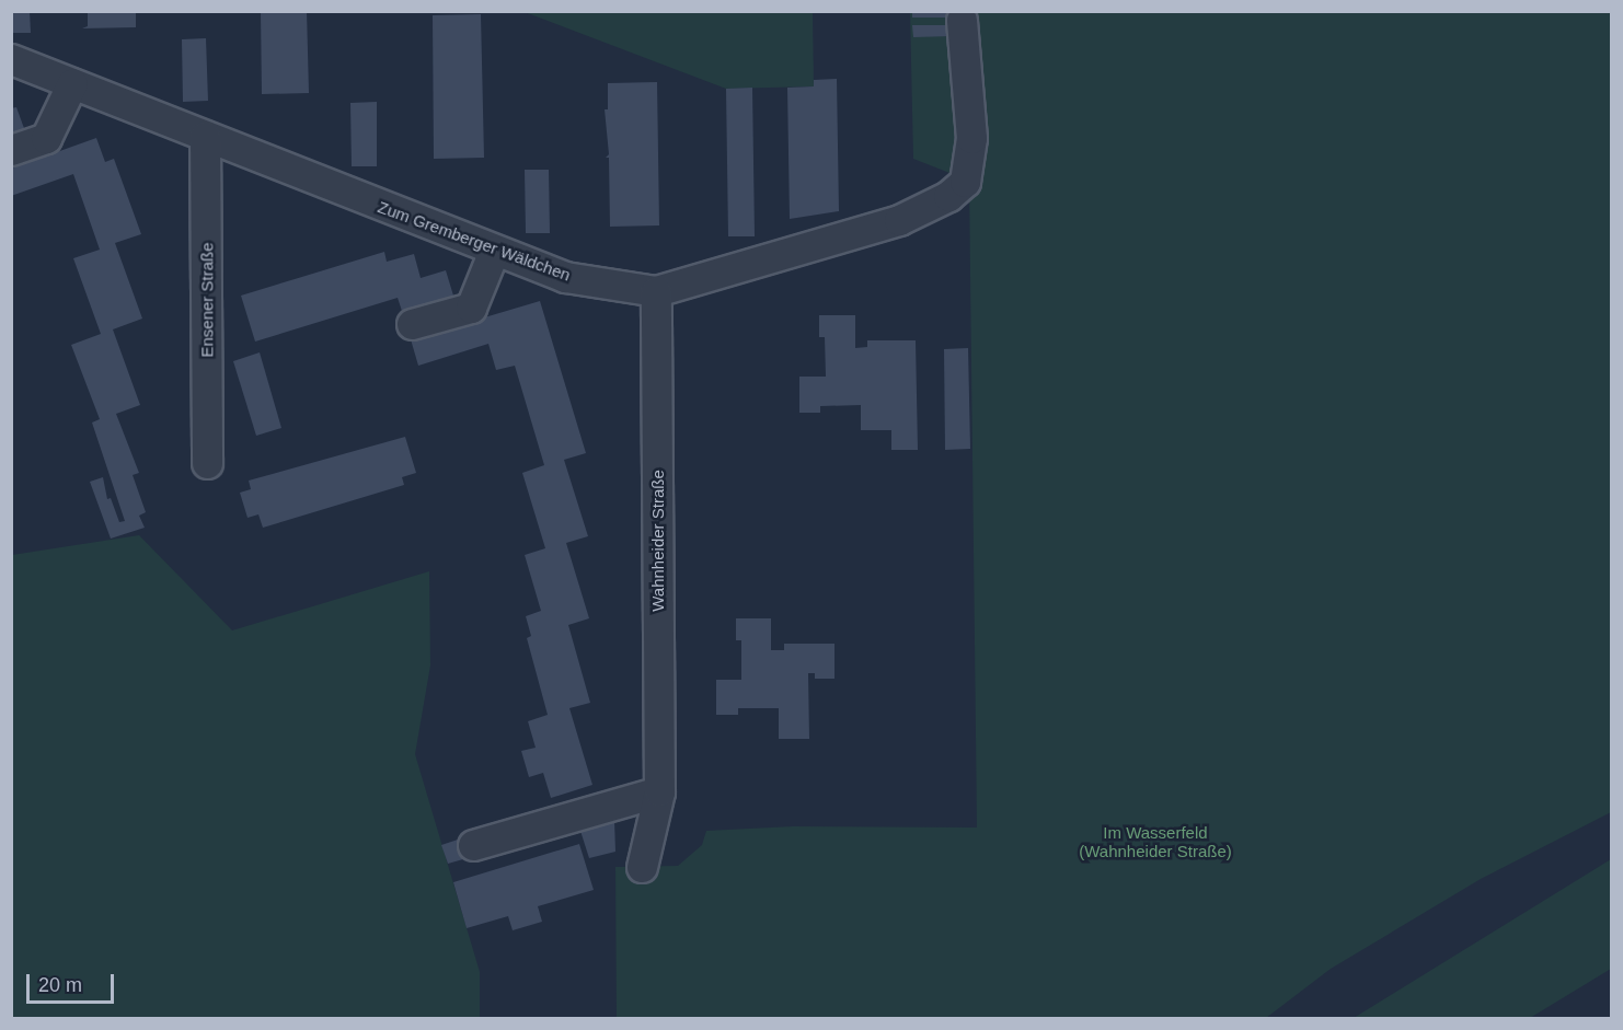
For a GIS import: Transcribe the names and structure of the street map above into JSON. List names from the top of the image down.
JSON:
{
  "streets": {
    "street": ["Zum Gremberger Wäldchen", "Ensener Straße", "Wahnheider Straße"]
  },
  "crossings": [
    ["Zum Gremberger Wäldchen", "Ensener Straße"],
    ["Zum Gremberger Wäldchen", "Wahnheider Straße"]
  ],
  "parks": ["Im Wasserfeld (Wahnheider Straße)"],
  "scale_bar": "20 m"
}
